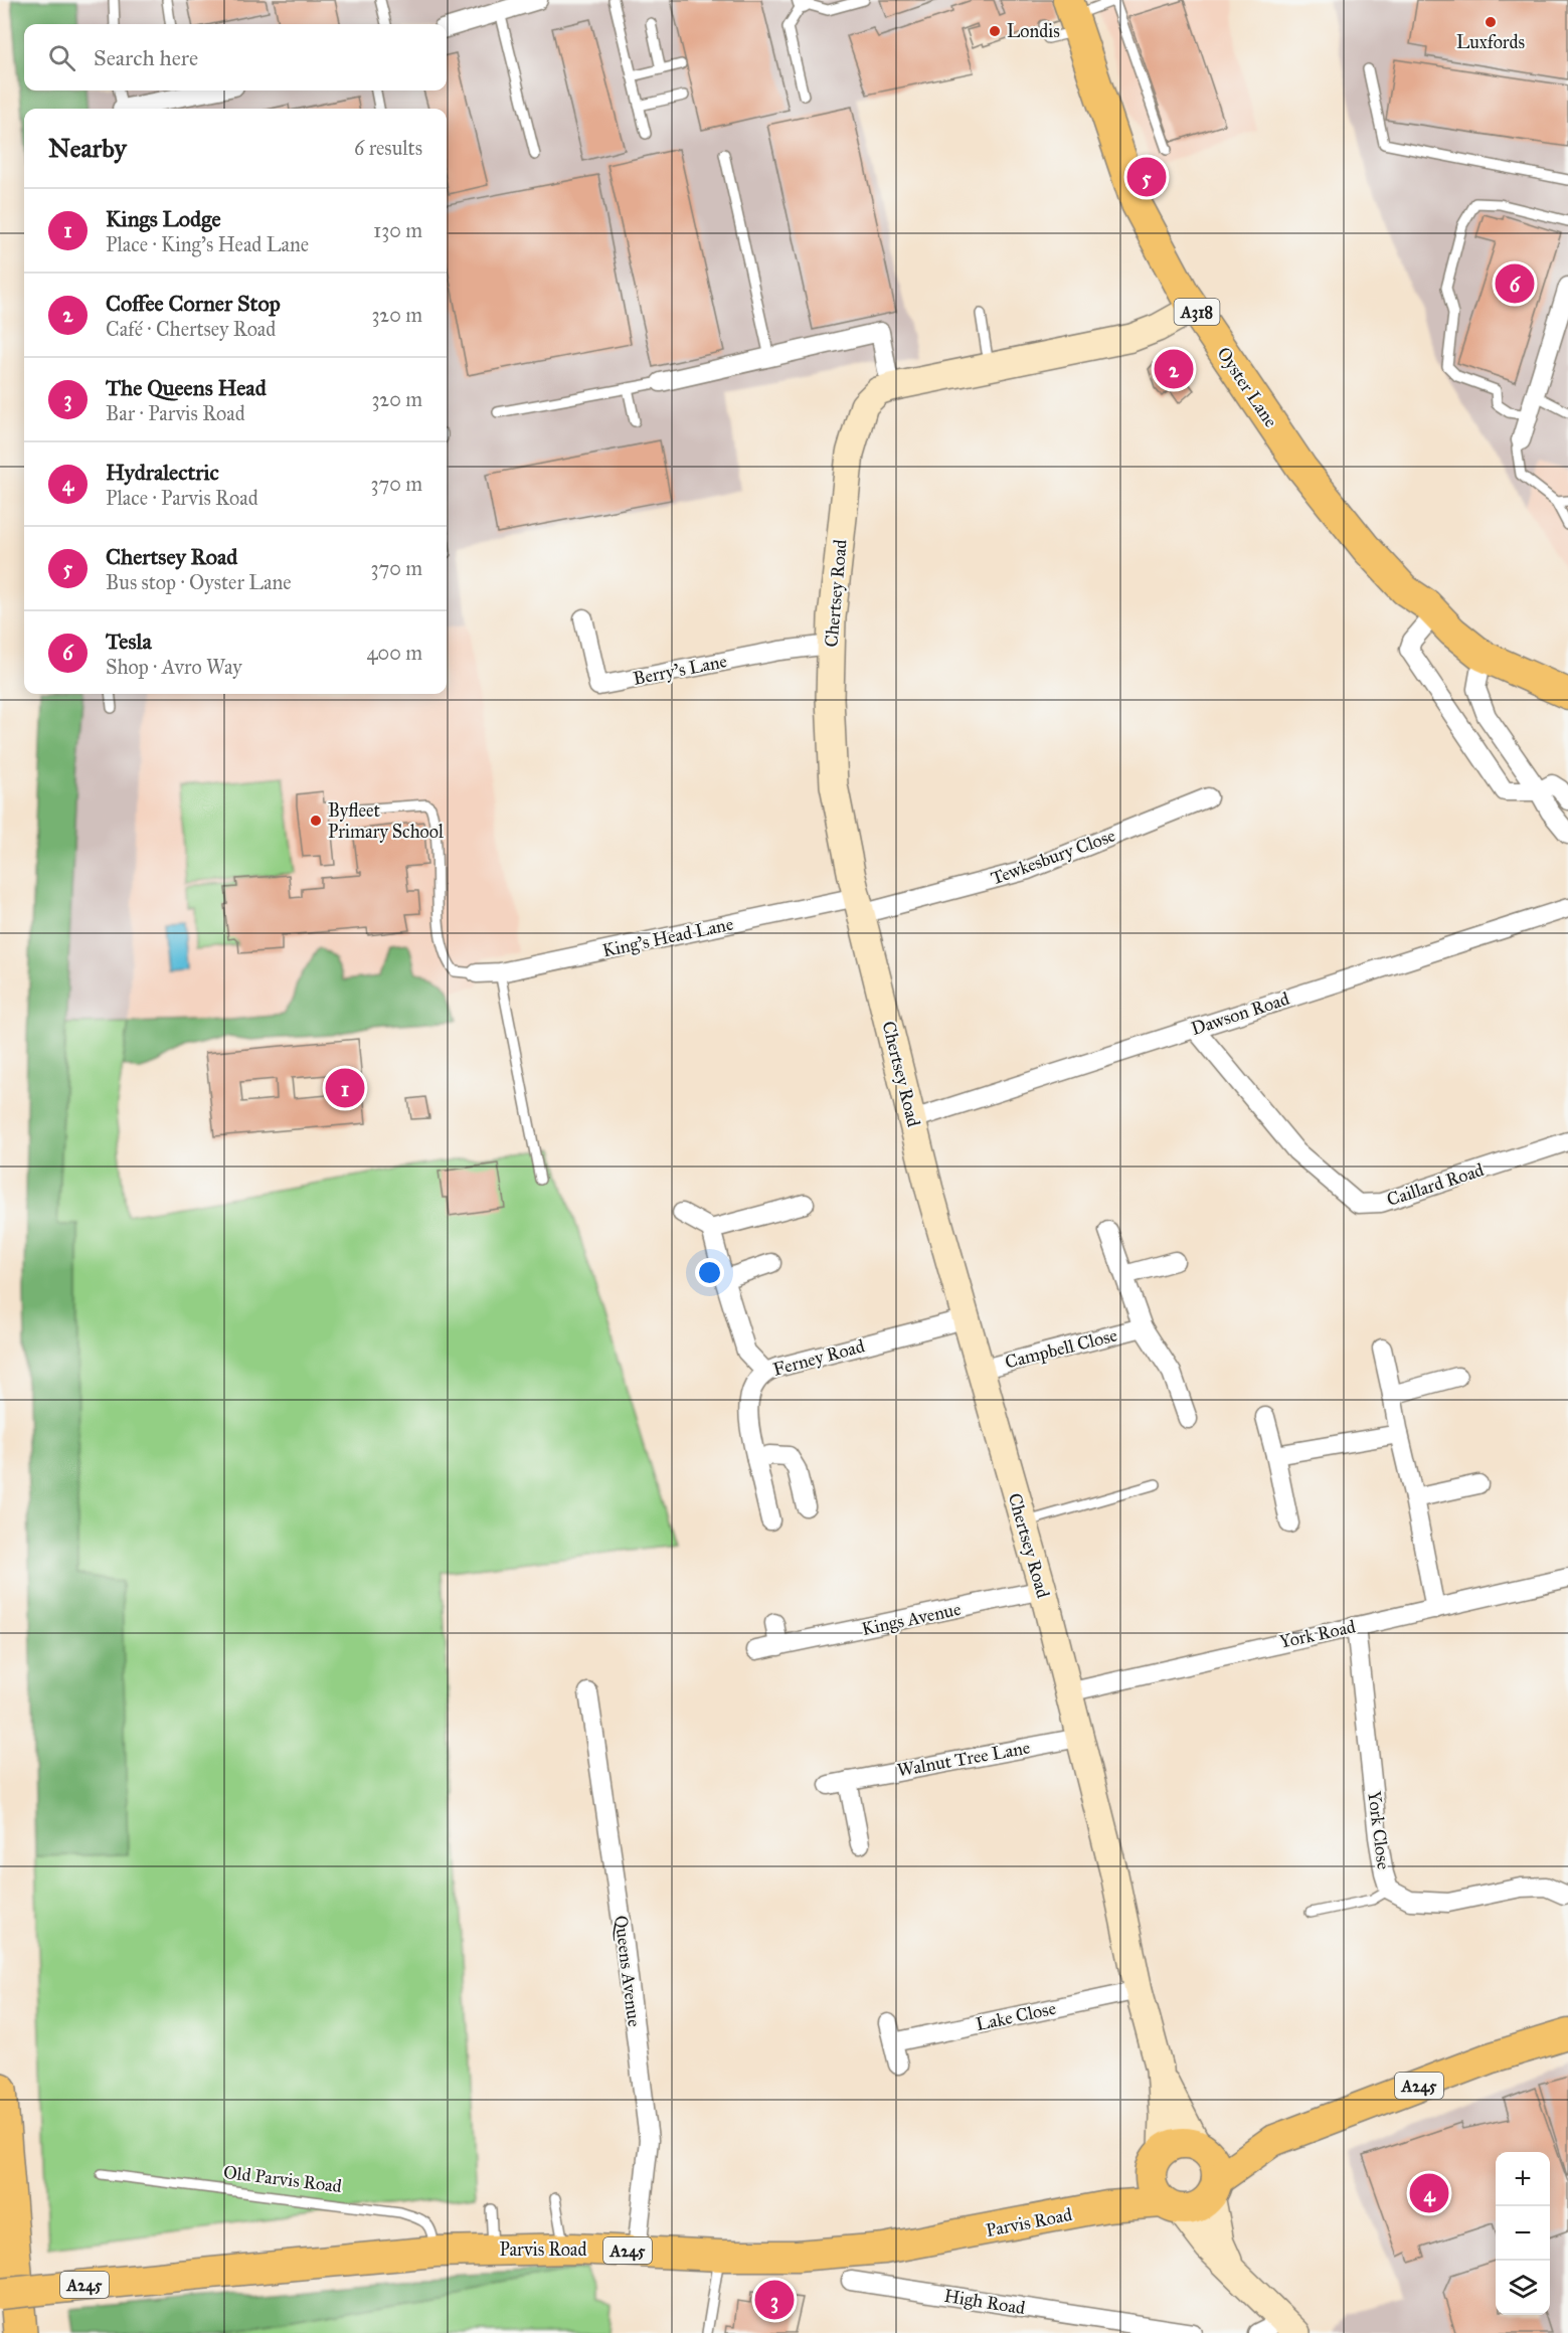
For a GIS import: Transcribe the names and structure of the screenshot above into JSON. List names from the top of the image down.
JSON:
{
  "streets": {
    "main road": [
      "A318",
      "Oyster Lane",
      "A245",
      "Parvis Road"
    ],
    "street": [
      "Chertsey Road",
      "Berry's Lane",
      "Tewkesbury Close",
      "King's Head Lane",
      "Dawson Road",
      "Caillard Road",
      "Campbell Close",
      "Ferney Road",
      "Kings Avenue",
      "York Road",
      "Walnut Tree Lane",
      "York Close",
      "Queens Avenue",
      "Lake Close",
      "High Road"
    ],
    "lane": ["Old Parvis Road"]
  },
  "crossings": [
    ["A318", "Oyster Lane"],
    ["Oyster Lane", "Chertsey Road"],
    ["Chertsey Road", "Berry's Lane"],
    ["Chertsey Road", "Tewkesbury Close"],
    ["Chertsey Road", "King's Head Lane"],
    ["Chertsey Road", "Dawson Road"],
    ["Chertsey Road", "Campbell Close"],
    ["Chertsey Road", "Ferney Road"],
    ["Chertsey Road", "Kings Avenue"],
    ["Chertsey Road", "York Road"],
    ["Chertsey Road", "Walnut Tree Lane"],
    ["Chertsey Road", "Lake Close"],
    ["Chertsey Road", "A245"],
    ["Chertsey Road", "Parvis Road"],
    ["Tewkesbury Close", "King's Head Lane"],
    ["Dawson Road", "Caillard Road"],
    ["York Road", "York Close"],
    ["Queens Avenue", "Parvis Road"],
    ["A245", "Parvis Road"],
    ["Old Parvis Road", "Parvis Road"]
  ],
  "places": ["Luxfords", "Londis", "Byfleet Primary School"],
  "page": {
    "search": "Search here",
    "heading": ["Nearby", "6 results"],
    "pins": [
      "5",
      "6",
      "2",
      "1",
      "4",
      "3"
    ],
    "list": [
      {
        "mark": "1",
        "name": "Kings Lodge",
        "note": "Place · King's Head Lane",
        "value": "130 m"
      },
      {
        "mark": "2",
        "name": "Coffee Corner Stop",
        "note": "Café · Chertsey Road",
        "value": "320 m"
      },
      {
        "mark": "3",
        "name": "The Queens Head",
        "note": "Bar · Parvis Road",
        "value": "320 m"
      },
      {
        "mark": "4",
        "name": "Hydralectric",
        "note": "Place · Parvis Road",
        "value": "370 m"
      },
      {
        "mark": "5",
        "name": "Chertsey Road",
        "note": "Bus stop · Oyster Lane",
        "value": "370 m"
      },
      {
        "mark": "6",
        "name": "Tesla",
        "note": "Shop · Avro Way",
        "value": "400 m"
      }
    ],
    "map_buttons": ["+", "−"]
  }
}
